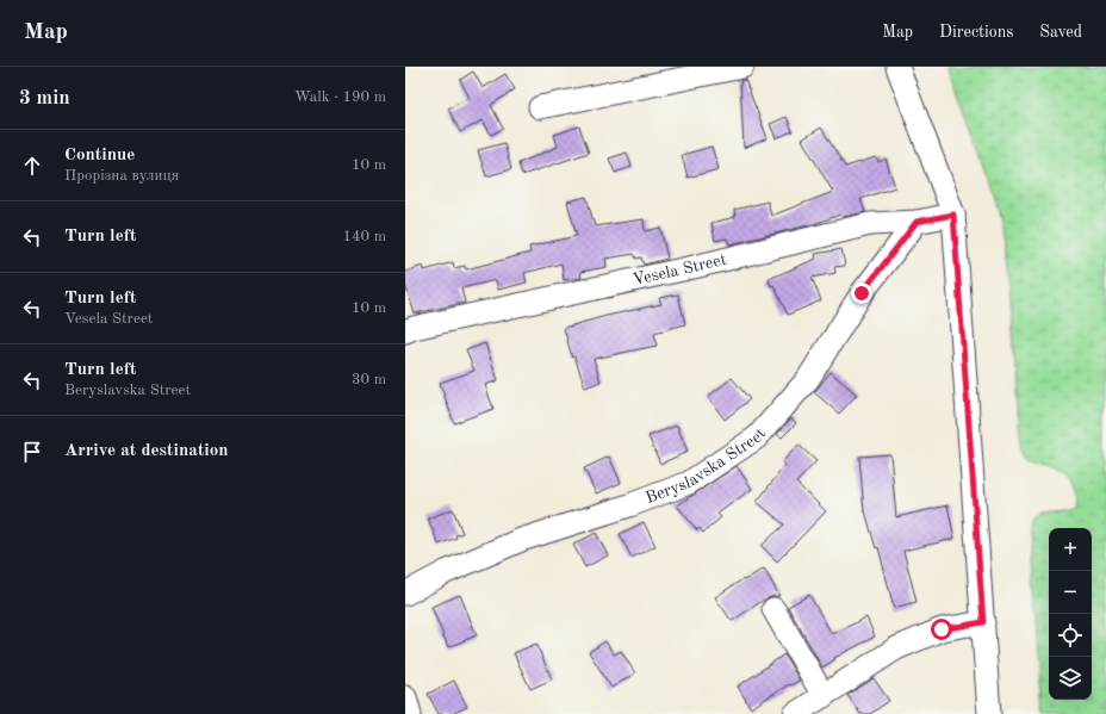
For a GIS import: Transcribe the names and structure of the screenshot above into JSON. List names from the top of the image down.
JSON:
{
  "streets": {
    "street": ["Vesela Street", "Beryslavska Street"]
  },
  "crossings": [
    ["Vesela Street", "Beryslavska Street"]
  ],
  "page": {
    "header": "Map",
    "nav": ["Map", "Directions", "Saved"],
    "heading": ["3 min", "Walk · 190 m"],
    "list": [
      ["Continue", "Прорізна вулиця", "10 m"],
      ["Turn left", "140 m"],
      ["Turn left", "Vesela Street", "10 m"],
      ["Turn left", "Beryslavska Street", "30 m"],
      "Arrive at destination"
    ],
    "map_buttons": ["+", "−"]
  }
}
